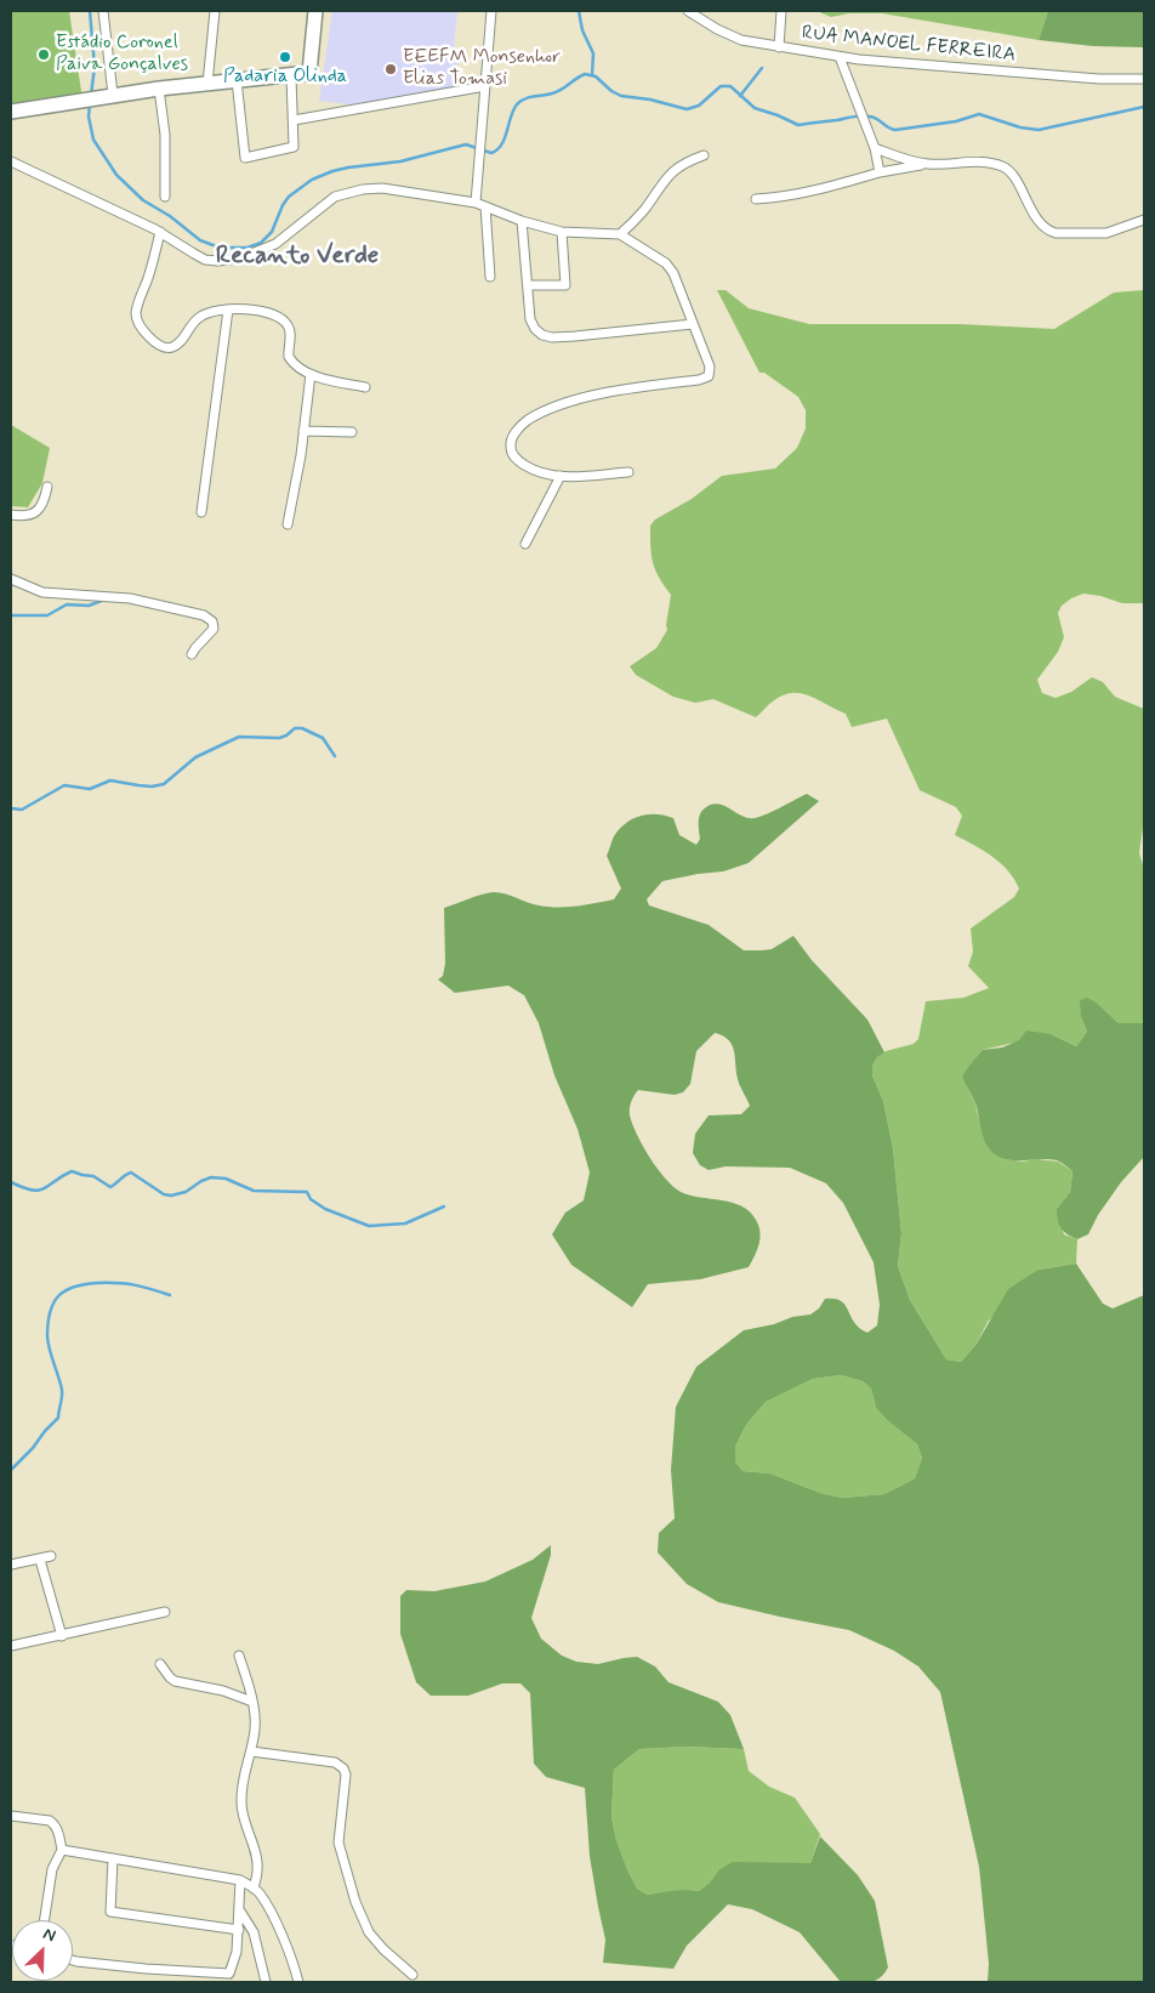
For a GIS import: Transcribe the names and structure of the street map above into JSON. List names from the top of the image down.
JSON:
{
  "streets": {
    "street": ["RUA MANOEL FERREIRA"]
  },
  "districts": ["Recanto Verde"],
  "places": ["Estádio Coronel Paiva Gonçalves", "Padaria Olinda", "EEEFM Monsenhor Elias Tomasi"],
  "north": "top right"
}
